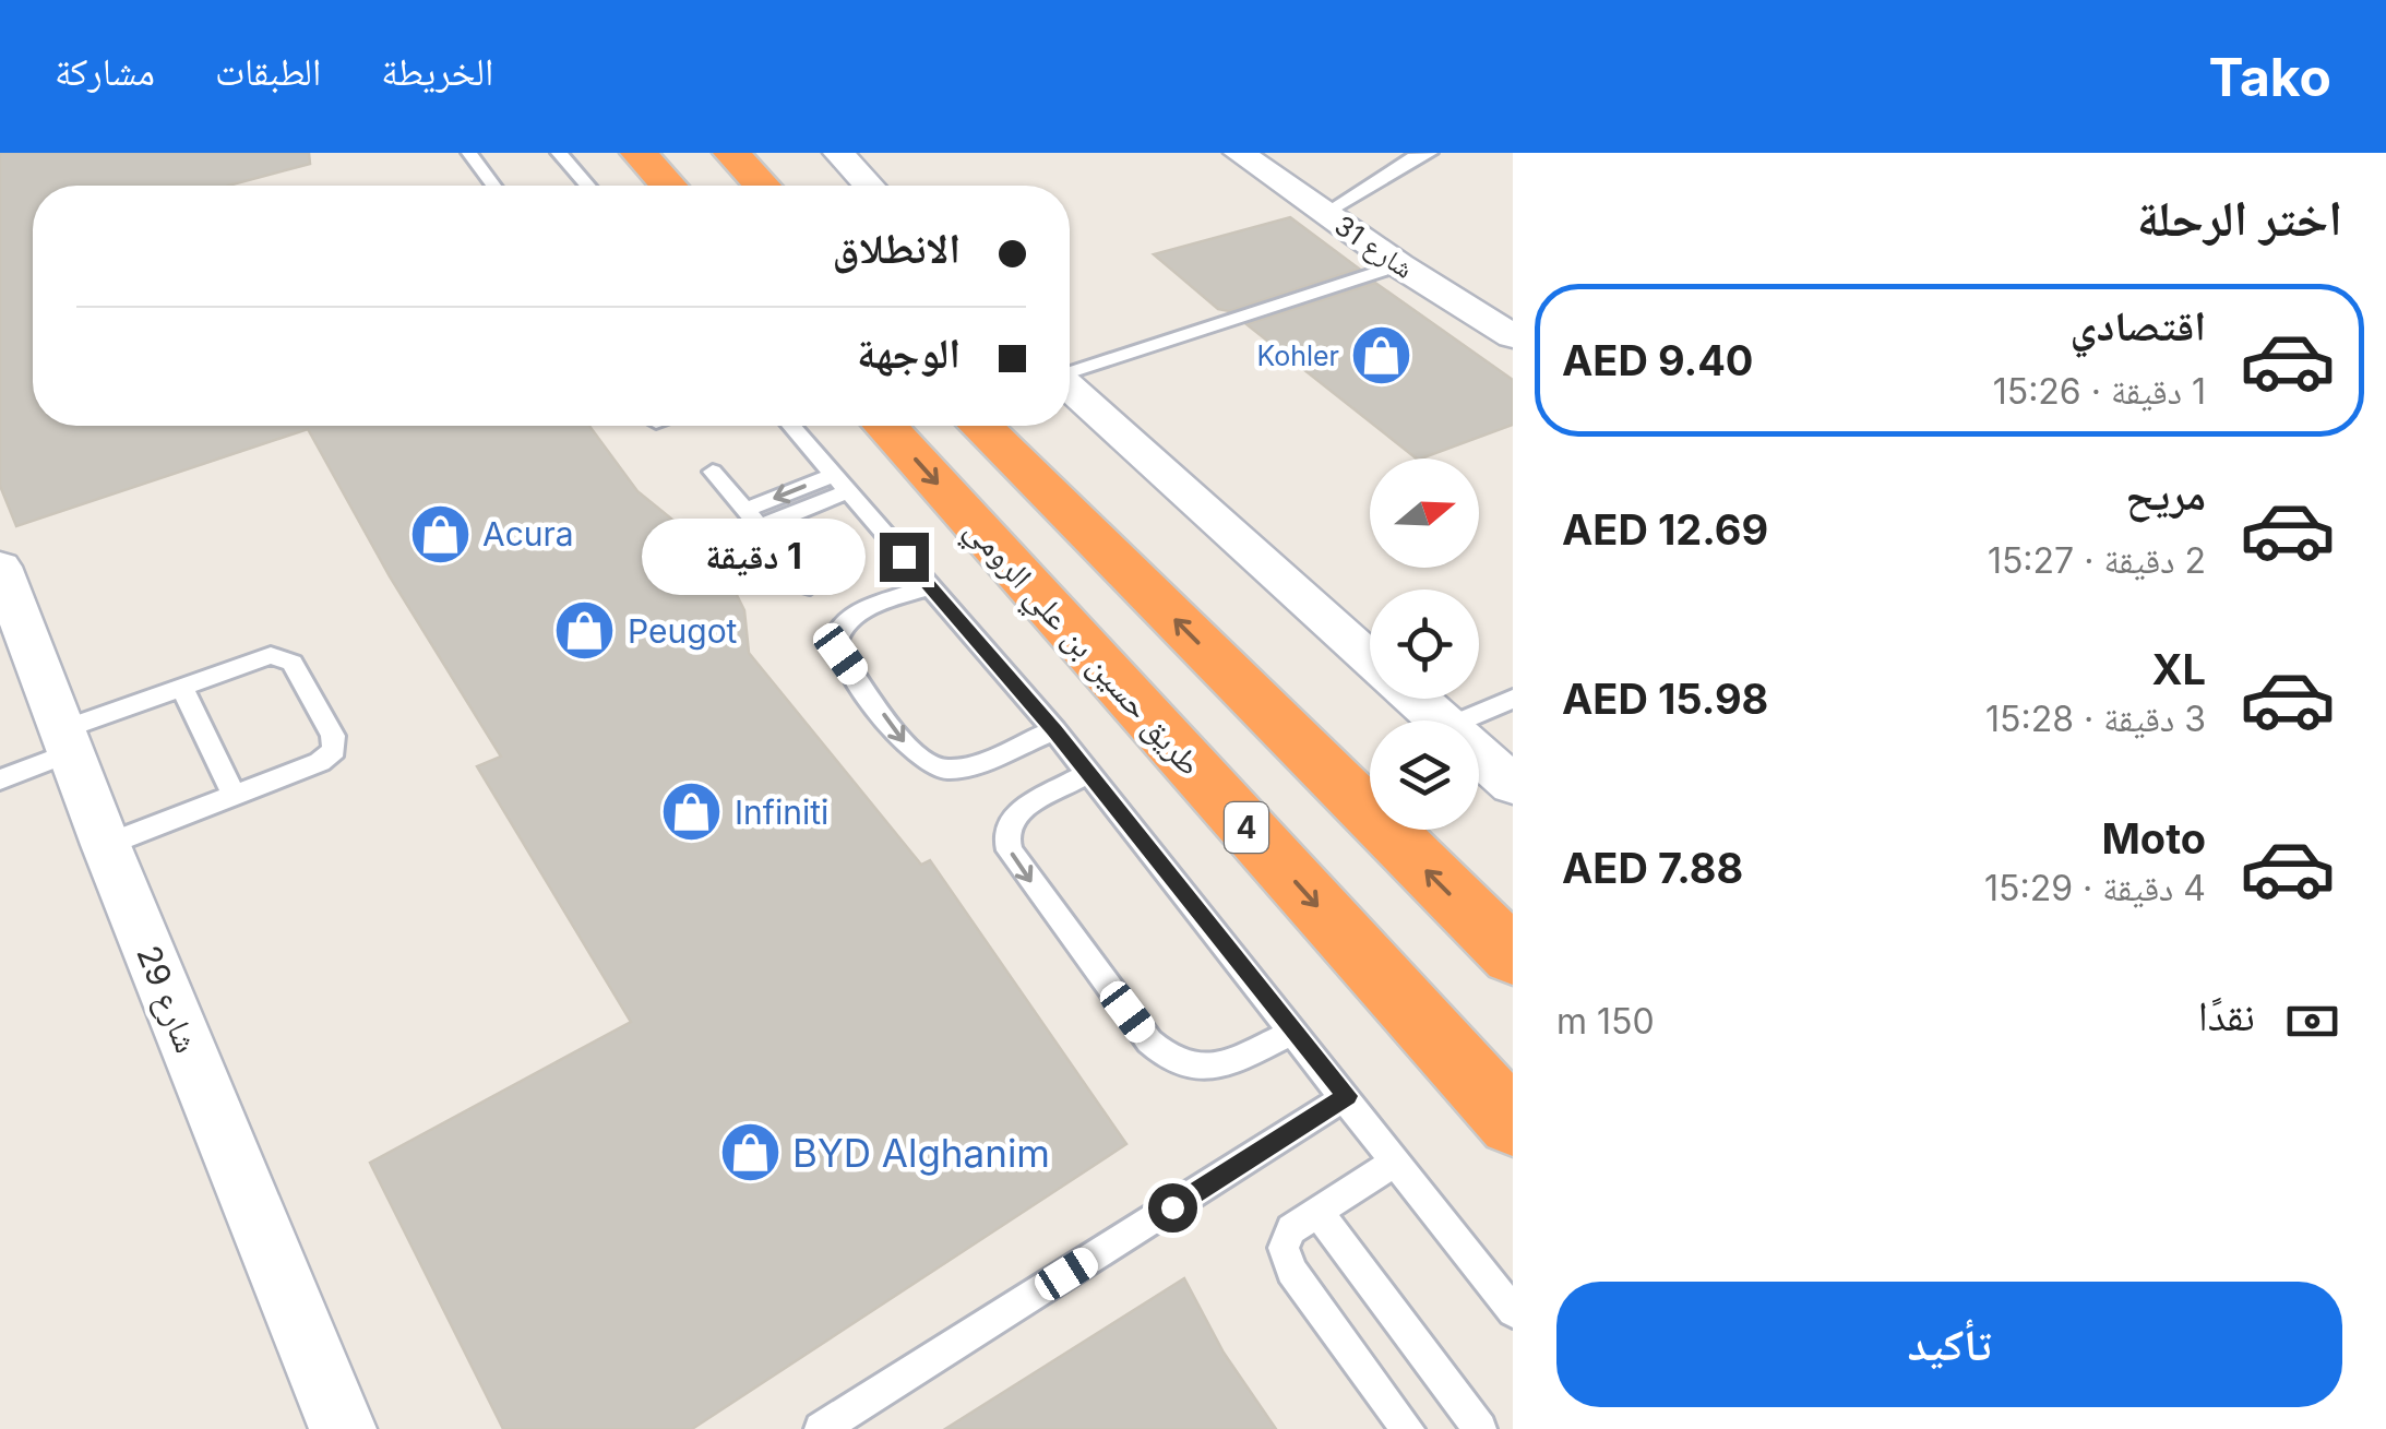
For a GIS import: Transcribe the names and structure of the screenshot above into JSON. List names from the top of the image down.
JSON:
{
  "streets": {
    "highway": ["طريق حسين بن علي الرومي", "4"],
    "street": ["شارع 31", "شارع 29"]
  },
  "places": {
    "shop": [
      "Kohler",
      "Acura",
      "Peugot",
      "Infiniti",
      "BYD Alghanim"
    ]
  },
  "north": "right",
  "page": {
    "header": "Tako",
    "nav": ["الخريطة", "الطبقات", "مشاركة"],
    "heading": "اختر الرحلة",
    "banner": ["الانطلاق", "الوجهة"],
    "list": [
      {
        "name": "اقتصادي",
        "note": "1 دقيقة · 15:26",
        "value": "AED 9.40"
      },
      {
        "name": "مريح",
        "note": "2 دقيقة · 15:27",
        "value": "AED 12.69"
      },
      {
        "name": "XL",
        "note": "3 دقيقة · 15:28",
        "value": "AED 15.98"
      },
      {
        "name": "Moto",
        "note": "4 دقيقة · 15:29",
        "value": "AED 7.88"
      }
    ],
    "bubble": "1 دقيقة",
    "pay": ["نقدًا", "150 m"],
    "buttons": "تأكيد"
  }
}
